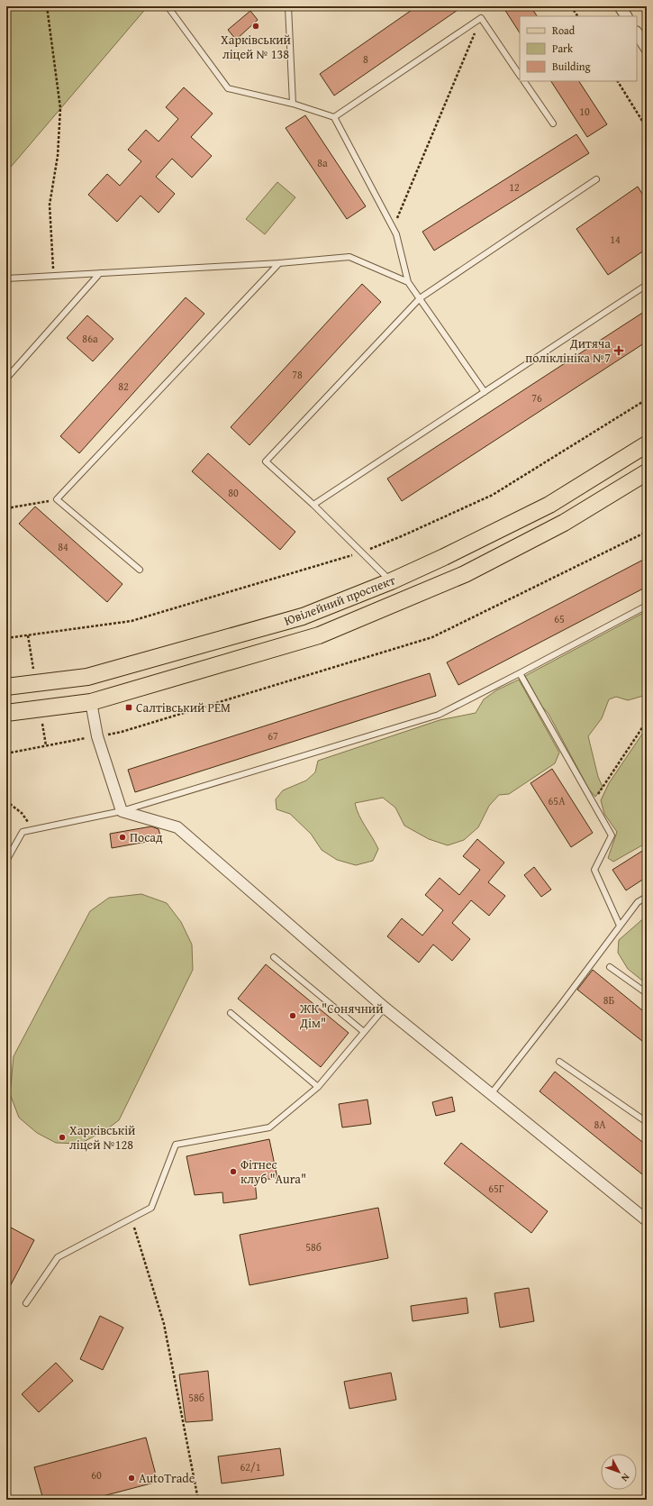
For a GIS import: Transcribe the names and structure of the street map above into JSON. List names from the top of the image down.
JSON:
{
  "streets": {
    "main road": ["Ювілейний проспект"]
  },
  "places": {
    "other": [
      "Харківський ліцей № 138",
      "Посад",
      "ЖК \"Сонячний Дім\"",
      "Харківській ліцей №128",
      "Фітнес клуб \"Aura\"",
      "AutoTrade"
    ],
    "health": ["Дитяча поліклініка №7"],
    "transit": ["Салтівський РЕМ"]
  },
  "house_numbers": [
    "8",
    "10",
    "8а",
    "12",
    "14",
    "86а",
    "78",
    "82",
    "76",
    "80",
    "84",
    "65",
    "67",
    "65А",
    "8Б",
    "8А",
    "65Г",
    "58б",
    "58б",
    "62/1",
    "60"
  ],
  "legend": ["Road", "Park", "Building"],
  "north": "bottom right"
}
